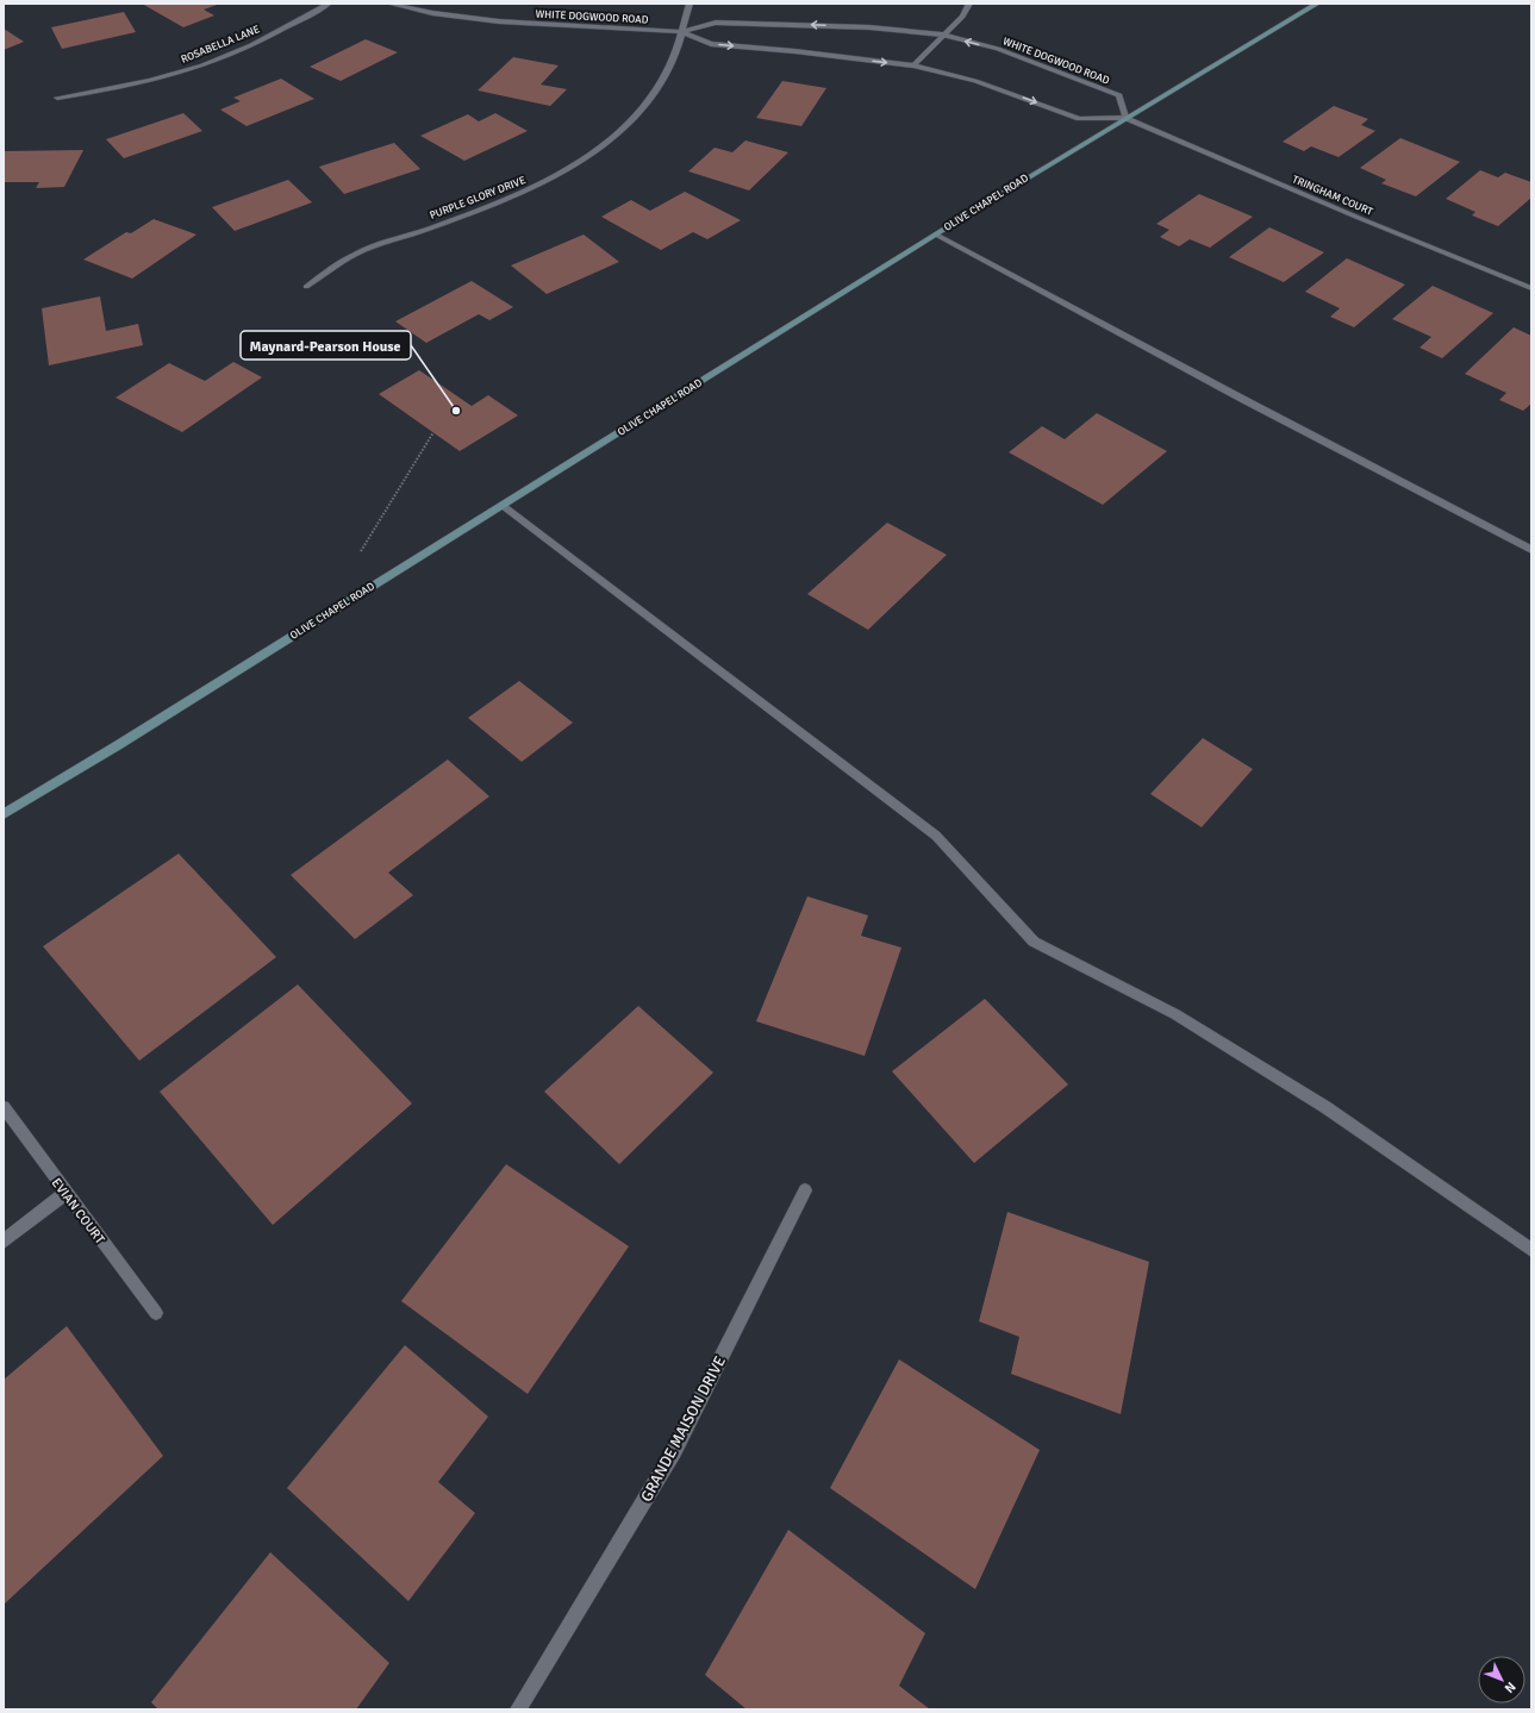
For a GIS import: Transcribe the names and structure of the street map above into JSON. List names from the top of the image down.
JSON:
{
  "streets": {
    "main road": ["OLIVE CHAPEL ROAD"],
    "street": [
      "WHITE DOGWOOD ROAD",
      "ROSABELLA LANE",
      "TRINGHAM COURT",
      "PURPLE GLORY DRIVE",
      "EVIAN COURT",
      "GRANDE MAISON DRIVE"
    ]
  },
  "crossings": [
    ["WHITE DOGWOOD ROAD", "TRINGHAM COURT"],
    ["WHITE DOGWOOD ROAD", "PURPLE GLORY DRIVE"],
    ["WHITE DOGWOOD ROAD", "OLIVE CHAPEL ROAD"],
    ["TRINGHAM COURT", "OLIVE CHAPEL ROAD"]
  ],
  "places": ["Maynard-Pearson House"],
  "north": "bottom right"
}
